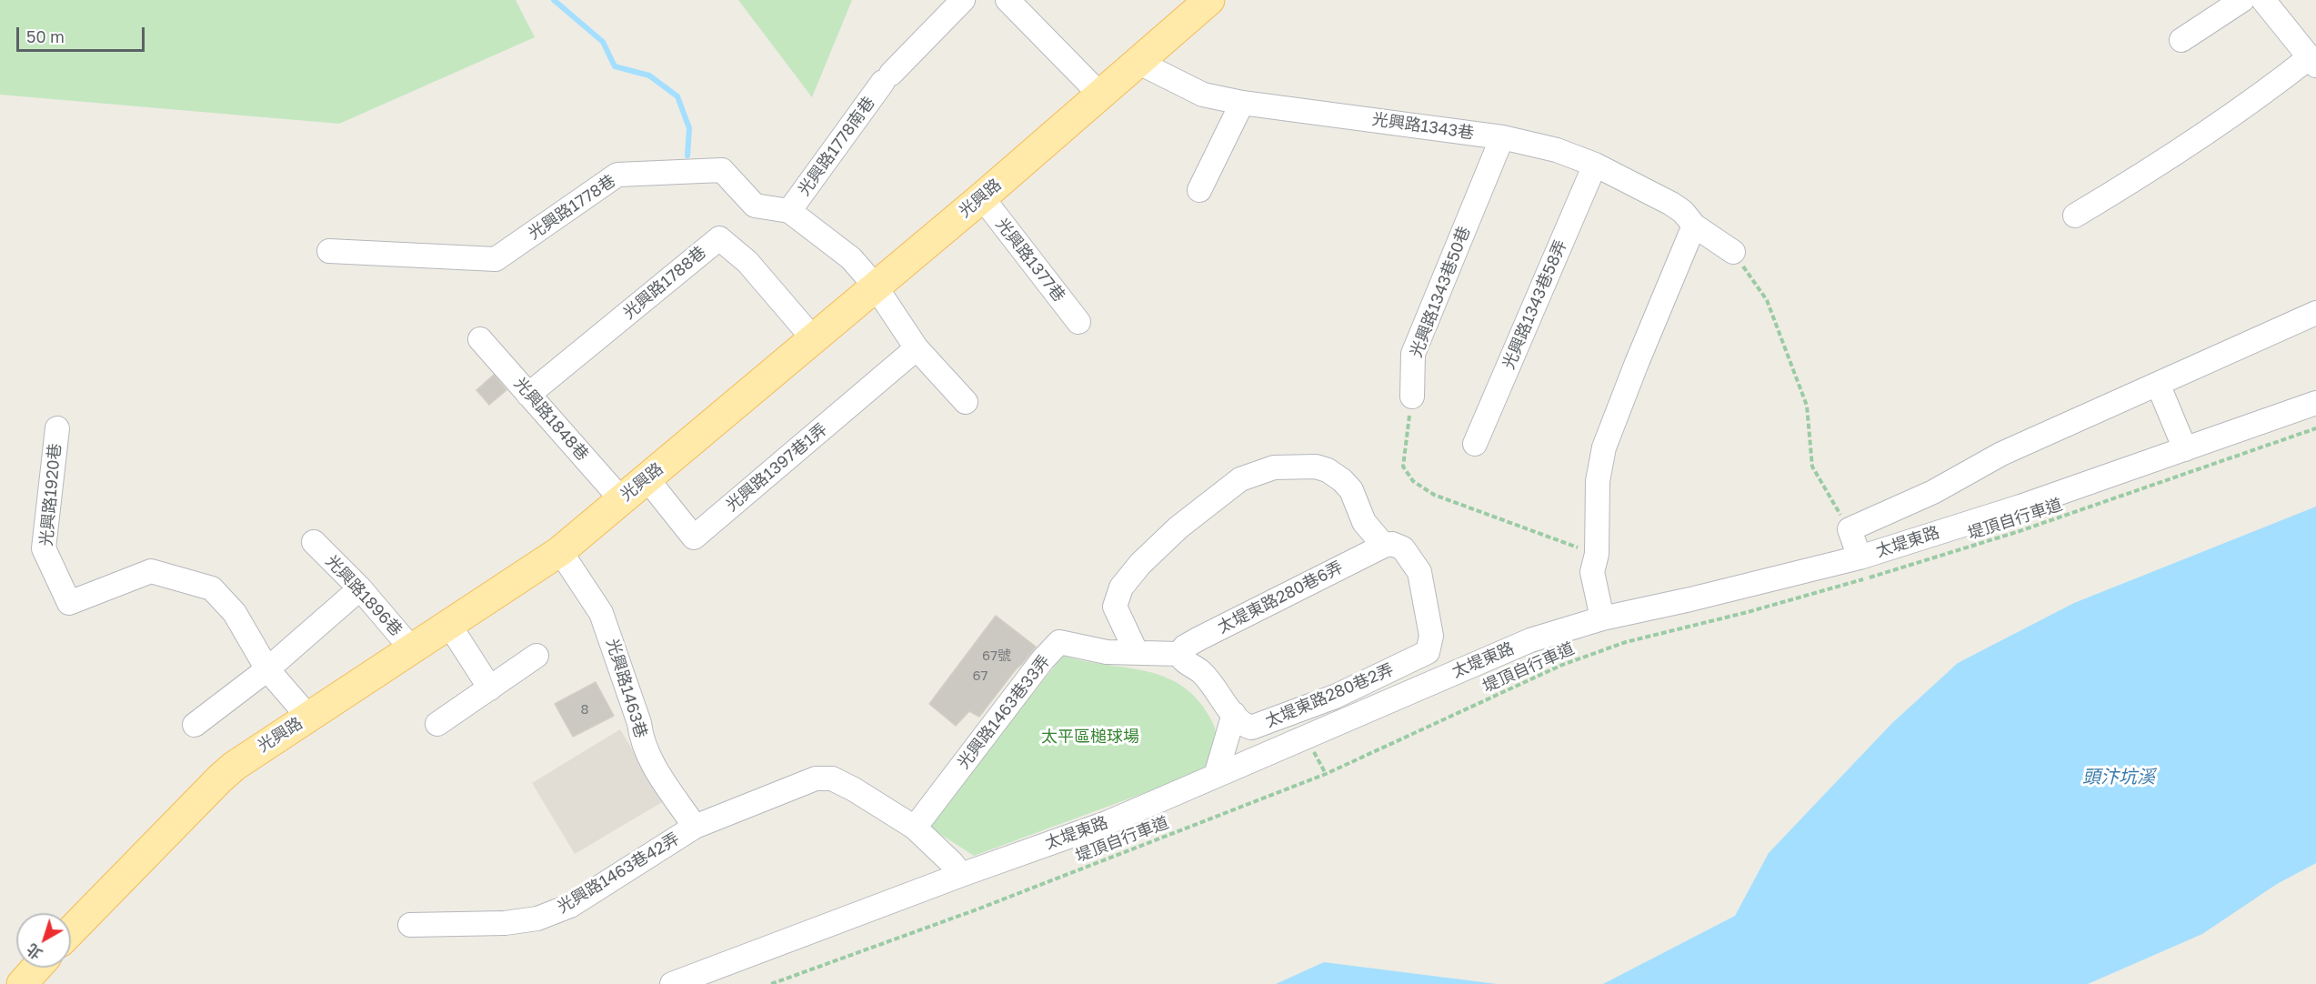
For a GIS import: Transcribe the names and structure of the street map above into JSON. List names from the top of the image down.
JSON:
{
  "streets": {
    "main road": ["光興路"],
    "street": [
      "光興路1343巷",
      "光興路1778南巷",
      "光興路1778巷",
      "光興路1377巷",
      "光興路1788巷",
      "光興路1343巷50巷",
      "光興路1343巷58弄",
      "光興路1848巷",
      "光興路1397巷1弄",
      "光興路1920巷",
      "太堤東路",
      "光興路1896巷",
      "太堤東路280巷6弄",
      "光興路1463巷",
      "太堤東路280巷2弄",
      "光興路1463巷33弄",
      "光興路1463巷42弄"
    ],
    "path": ["堤頂自行車道"]
  },
  "crossings": [
    ["光興路1343巷", "光興路"],
    ["光興路1343巷", "光興路1343巷50巷"],
    ["光興路1343巷", "光興路1343巷58弄"],
    ["光興路1778南巷", "光興路1778巷"],
    ["光興路", "光興路1778巷"],
    ["光興路", "光興路1377巷"],
    ["光興路", "光興路1788巷"],
    ["光興路", "光興路1848巷"],
    ["光興路", "光興路1397巷1弄"],
    ["光興路", "光興路1920巷"],
    ["光興路", "光興路1896巷"],
    ["光興路", "光興路1463巷"],
    ["光興路1778巷", "光興路1397巷1弄"],
    ["光興路1788巷", "光興路1848巷"],
    ["太堤東路280巷6弄", "太堤東路280巷2弄"],
    ["太堤東路280巷6弄", "光興路1463巷33弄"],
    ["光興路1463巷", "光興路1463巷42弄"]
  ],
  "water": ["頭汴坑溪"],
  "parks": ["太平區槌球場"],
  "house_numbers": ["67號", "67", "8"],
  "scale_bar": "50 m",
  "north": "bottom left"
}
